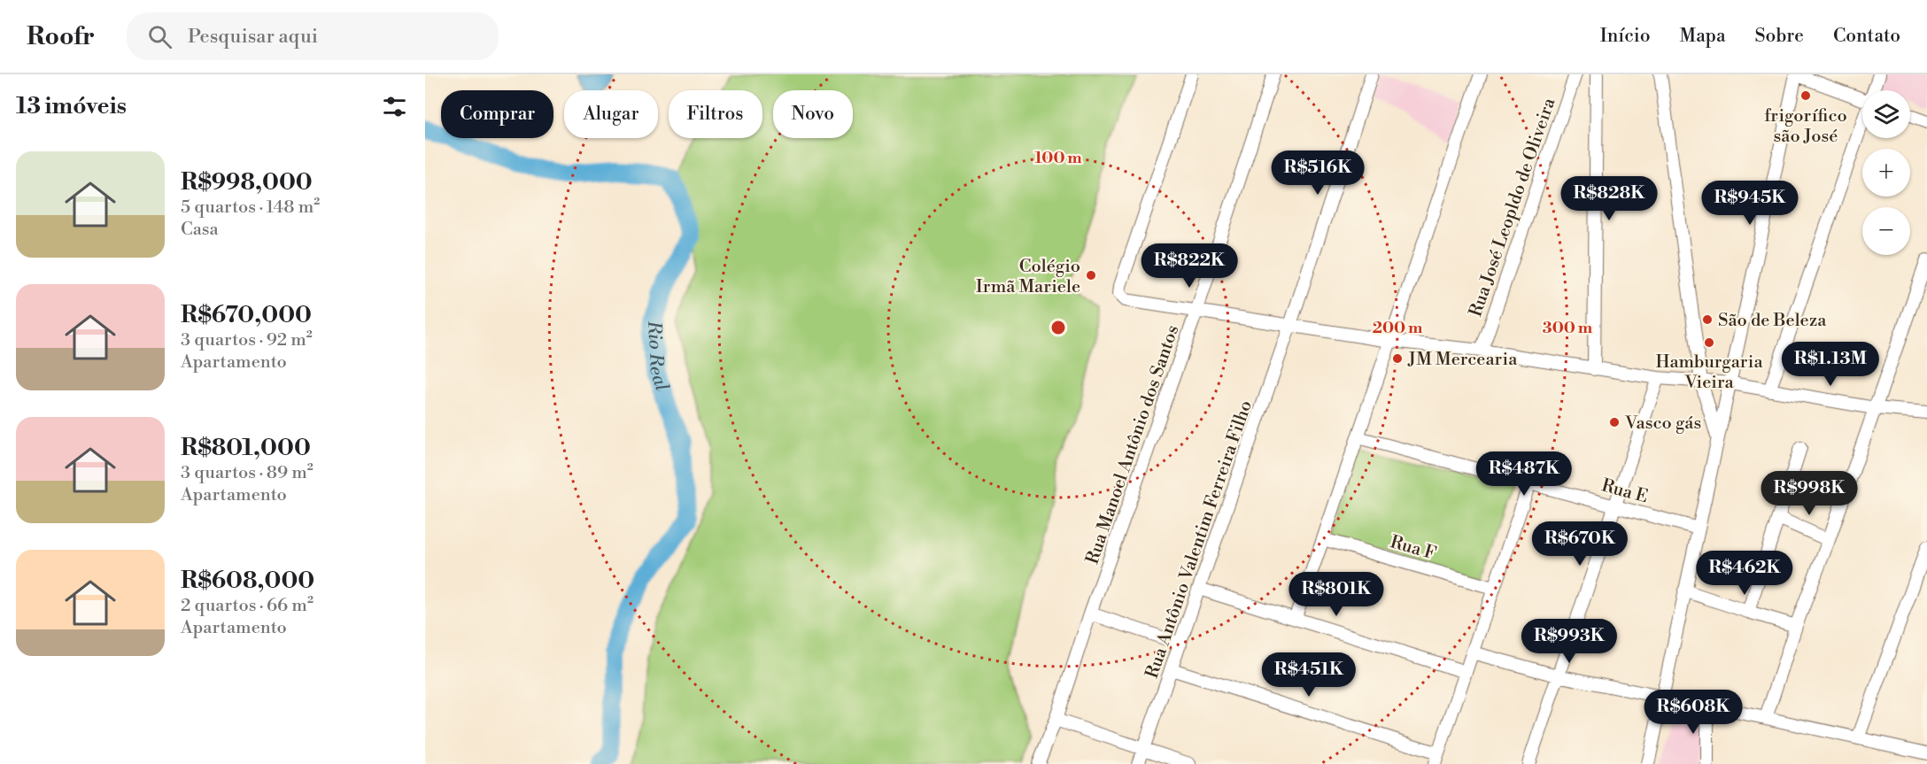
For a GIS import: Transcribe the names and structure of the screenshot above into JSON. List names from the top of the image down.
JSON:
{
  "streets": {
    "street": [
      "Rua José Leopldo de Oliveira",
      "Rua Manoel Antônio dos Santos",
      "Rua E",
      "Rua Antônio Valentim Ferreira Filho",
      "Rua F"
    ]
  },
  "water": ["Rio Real"],
  "places": [
    "frigorífico são José",
    "Colégio Irmã Mariele",
    "São de Beleza",
    "Hamburgaria Vieira",
    "JM Mercearia",
    "Vasco gás"
  ],
  "page": {
    "header": "Roofr",
    "search": "Pesquisar aqui",
    "nav": [
      "Início",
      "Mapa",
      "Sobre",
      "Contato"
    ],
    "heading": "13 imóveis",
    "map_buttons": ["+", "−"],
    "chip": [
      "Comprar",
      "Alugar",
      "Filtros",
      "Novo"
    ],
    "list": [
      {
        "name": "R$998,000",
        "note": "5 quartos · 148 m² · Casa"
      },
      {
        "name": "R$670,000",
        "note": "3 quartos · 92 m² · Apartamento"
      },
      {
        "name": "R$801,000",
        "note": "3 quartos · 89 m² · Apartamento"
      },
      {
        "name": "R$608,000",
        "note": "2 quartos · 66 m² · Apartamento"
      }
    ],
    "price": [
      "R$516K",
      "R$828K",
      "R$945K",
      "R$822K",
      "R$1.13M",
      "R$487K",
      "R$998K",
      "R$670K",
      "R$462K",
      "R$801K",
      "R$993K",
      "R$451K",
      "R$608K"
    ]
  },
  "rings": ["100 m", "200 m", "300 m"]
}
